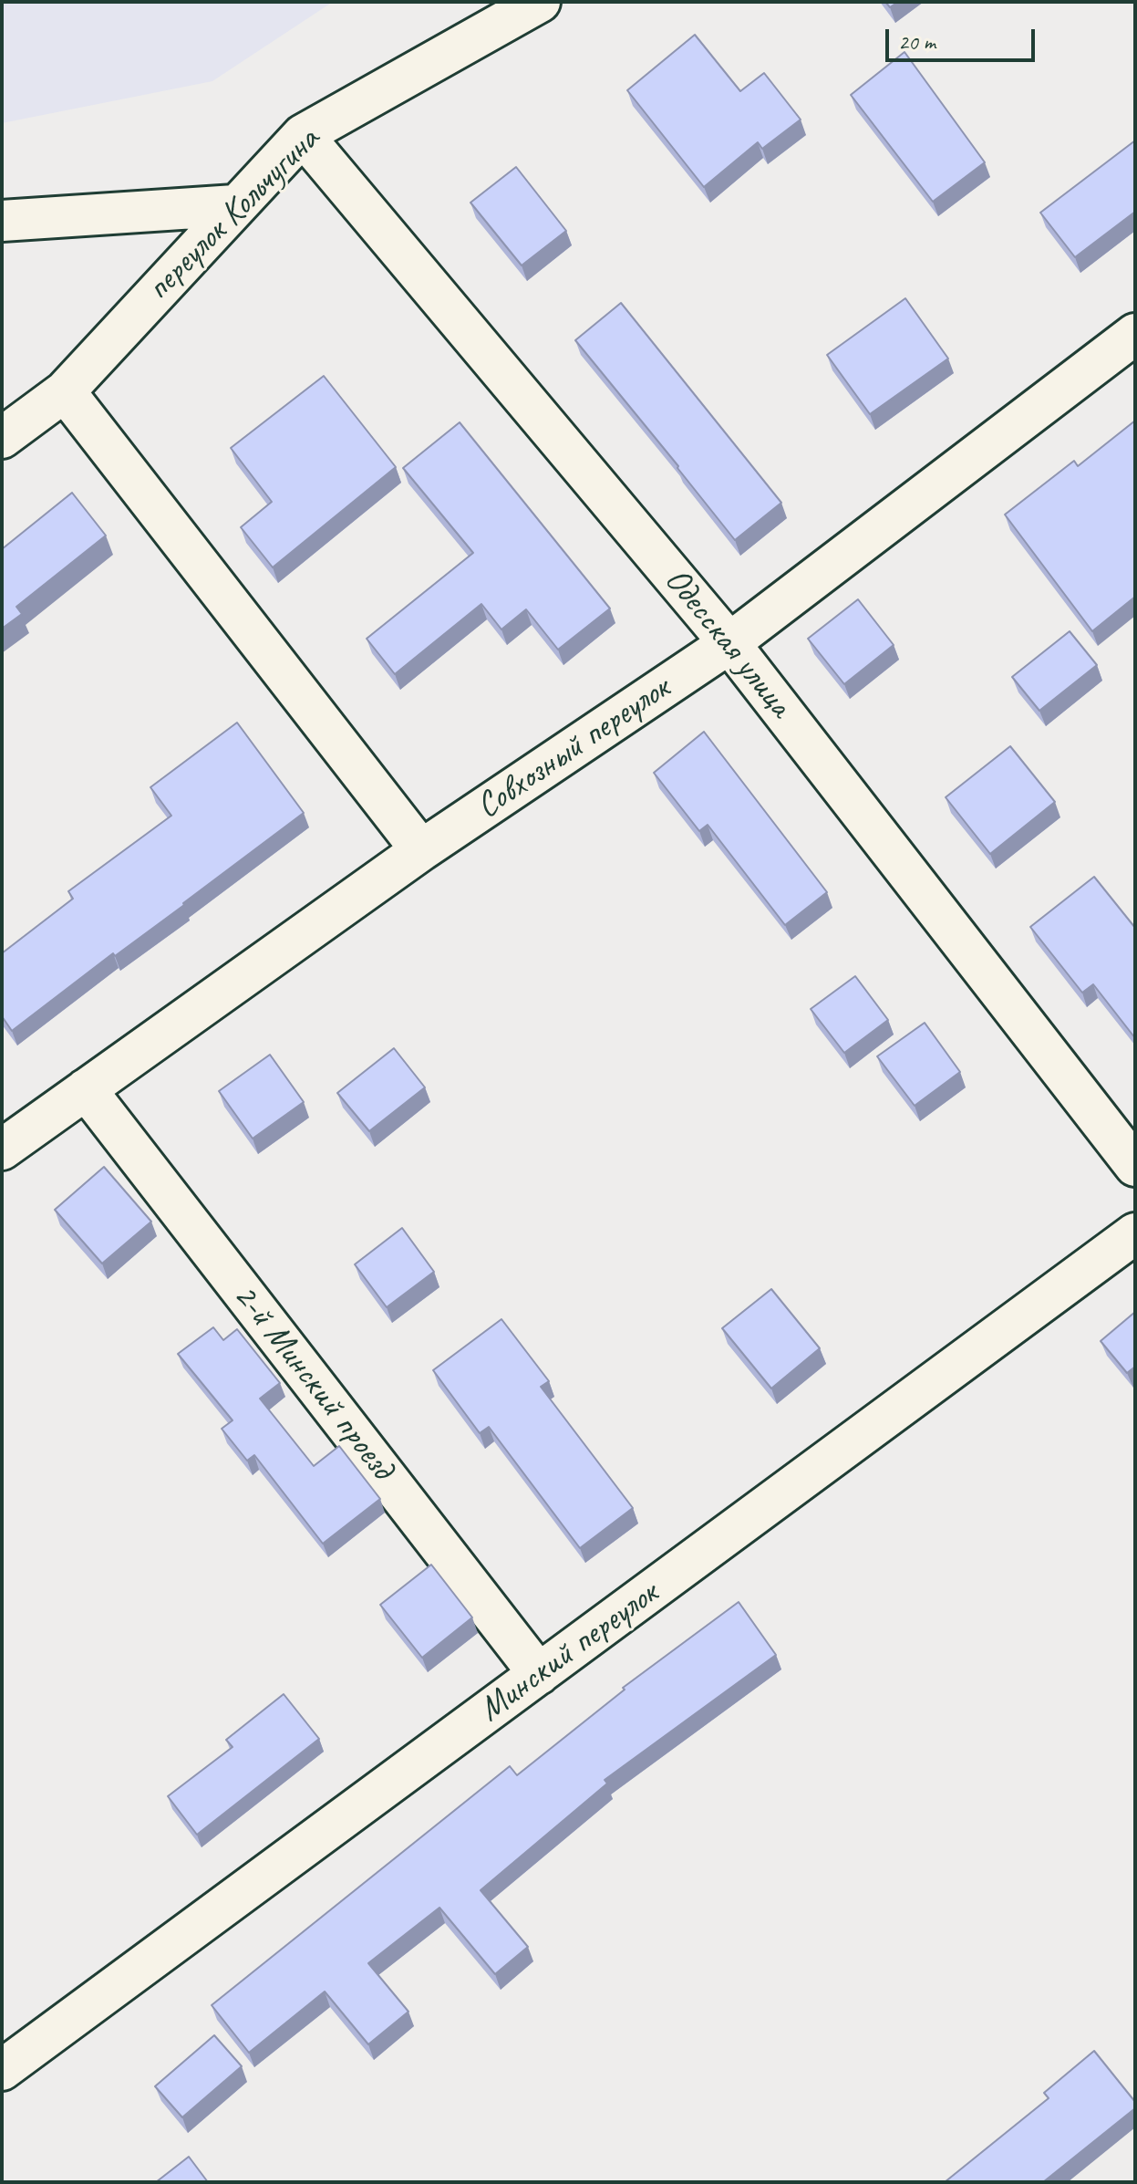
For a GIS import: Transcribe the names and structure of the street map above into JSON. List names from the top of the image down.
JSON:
{
  "streets": {
    "street": [
      "переулок Кольчугина",
      "Одесская улица",
      "Совхозный переулок",
      "2-й Минский проезд",
      "Минский переулок"
    ]
  },
  "crossings": [
    ["переулок Кольчугина", "Одесская улица"],
    ["Одесская улица", "Совхозный переулок"],
    ["Совхозный переулок", "2-й Минский проезд"],
    ["2-й Минский проезд", "Минский переулок"]
  ],
  "scale_bar": "20 m"
}
